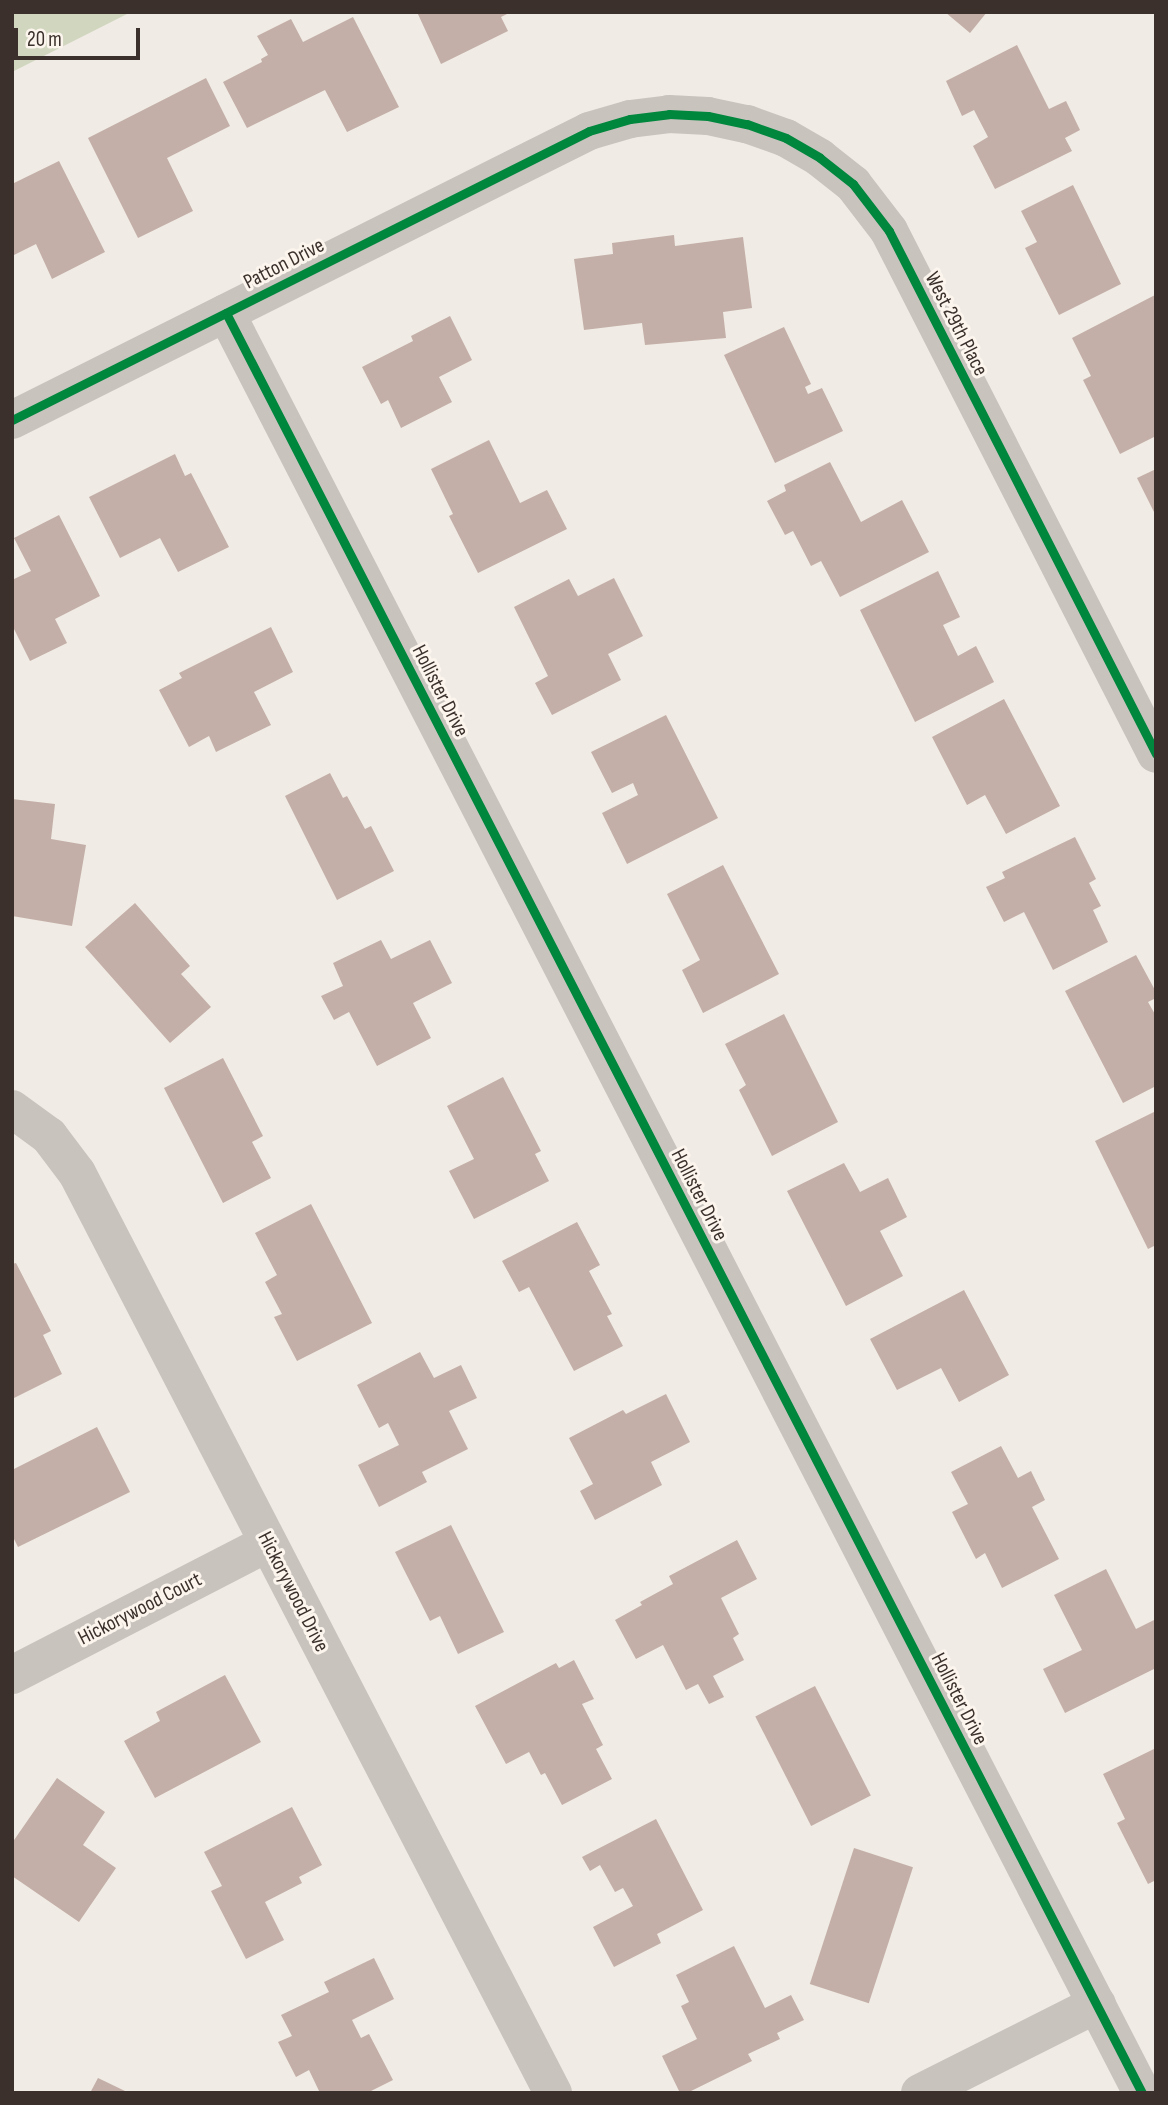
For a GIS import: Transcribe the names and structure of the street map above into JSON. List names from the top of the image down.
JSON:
{
  "streets": {
    "street": [
      "Patton Drive",
      "West 29th Place",
      "Hollister Drive",
      "Hickorywood Drive",
      "Hickorywood Court"
    ]
  },
  "crossings": [
    ["Patton Drive", "West 29th Place"],
    ["Patton Drive", "Hollister Drive"],
    ["Hickorywood Drive", "Hickorywood Court"]
  ],
  "scale_bar": "20 m"
}
